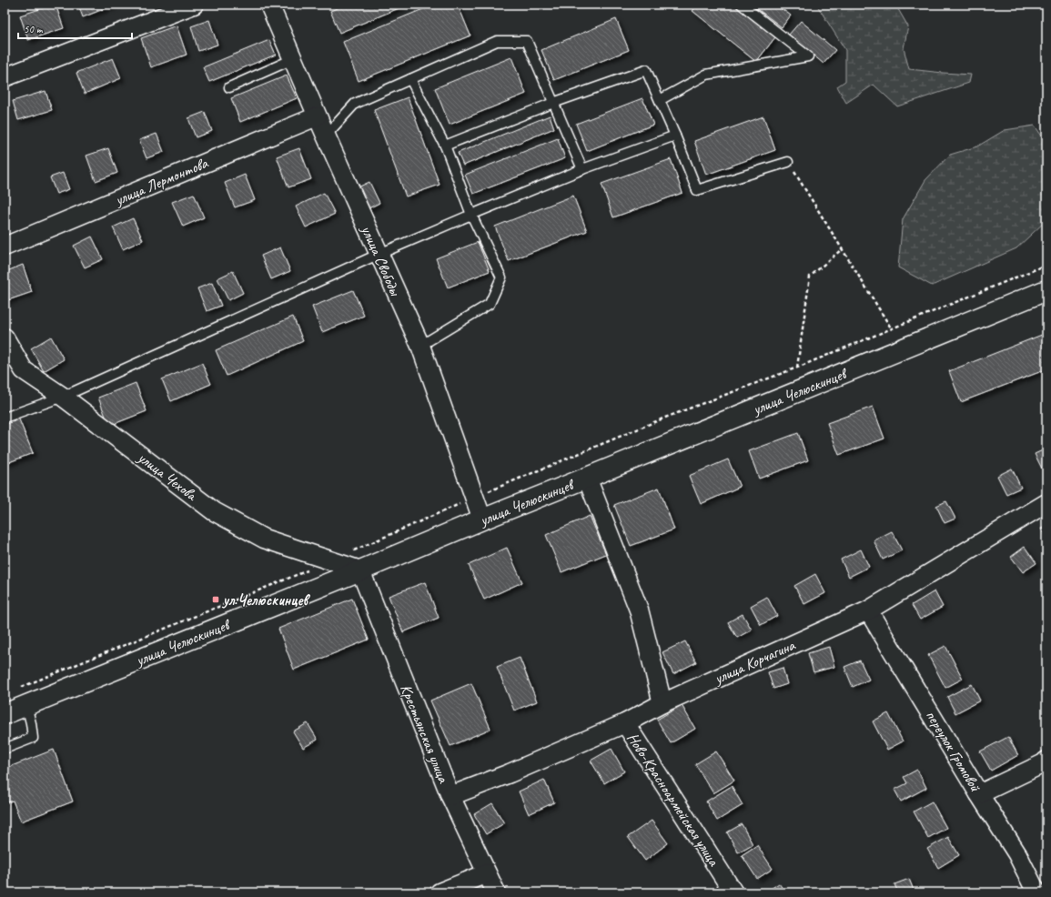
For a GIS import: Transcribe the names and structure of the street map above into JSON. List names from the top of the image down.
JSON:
{
  "streets": {
    "main road": ["улица Челюскинцев"],
    "street": [
      "улица Лермонтова",
      "улица Свободы",
      "улица Чехова",
      "улица Корчагина",
      "Крестьянская улица",
      "переулок Громовой",
      "Ново-Красноармейская улица"
    ]
  },
  "crossings": [
    ["улица Лермонтова", "улица Свободы"],
    ["улица Свободы", "улица Челюскинцев"],
    ["улица Челюскинцев", "улица Чехова"],
    ["улица Челюскинцев", "Крестьянская улица"],
    ["улица Чехова", "Крестьянская улица"],
    ["улица Корчагина", "Крестьянская улица"],
    ["улица Корчагина", "переулок Громовой"],
    ["улица Корчагина", "Ново-Красноармейская улица"]
  ],
  "places": {
    "transit": ["ул.Челюскинцев"]
  },
  "scale_bar": "50 m"
}
